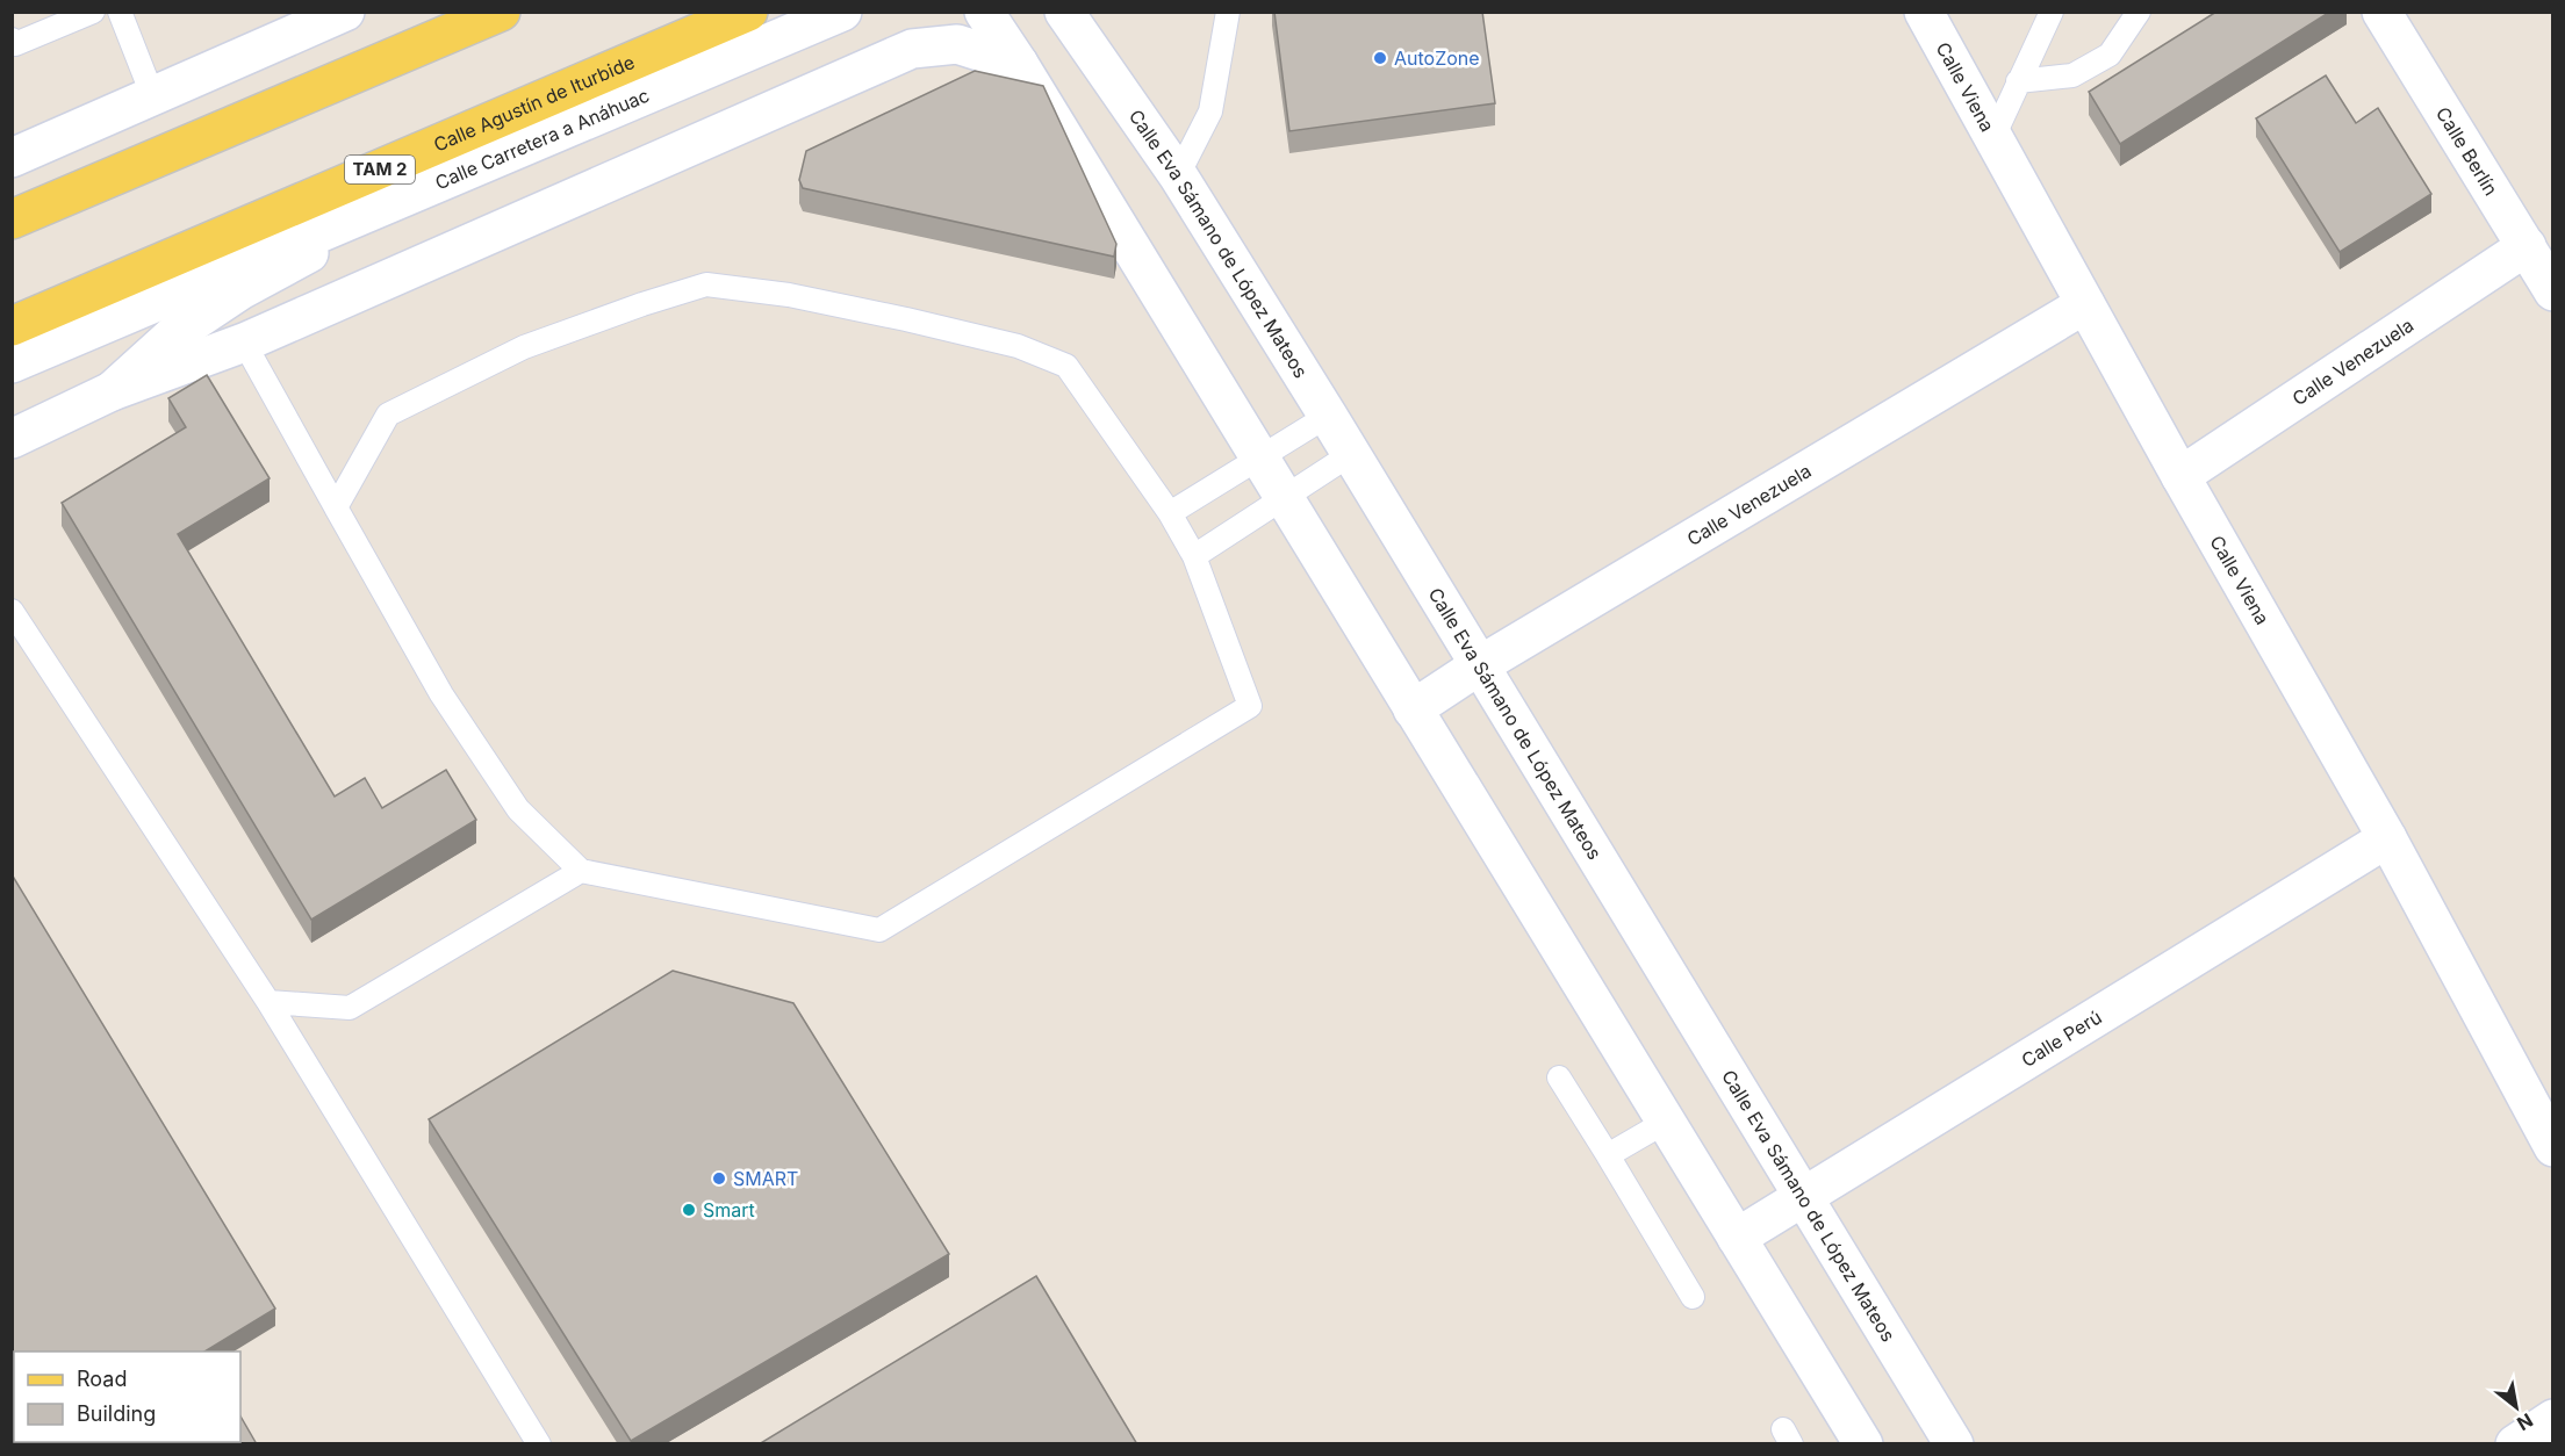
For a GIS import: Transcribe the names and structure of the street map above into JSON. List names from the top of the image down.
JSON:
{
  "streets": {
    "main road": ["Calle Agustín de Iturbide", "TAM 2"],
    "street": [
      "Calle Viena",
      "Calle Carretera a Anáhuac",
      "Calle Berlín",
      "Calle Eva Sámano de López Mateos",
      "Calle Venezuela",
      "Calle Perú"
    ]
  },
  "crossings": [
    ["Calle Viena", "Calle Venezuela"],
    ["Calle Viena", "Calle Perú"],
    ["Calle Berlín", "Calle Venezuela"],
    ["Calle Eva Sámano de López Mateos", "Calle Venezuela"],
    ["Calle Eva Sámano de López Mateos", "Calle Perú"]
  ],
  "places": ["AutoZone", "SMART", "Smart"],
  "legend": ["Road", "Building"],
  "north": "bottom right"
}
